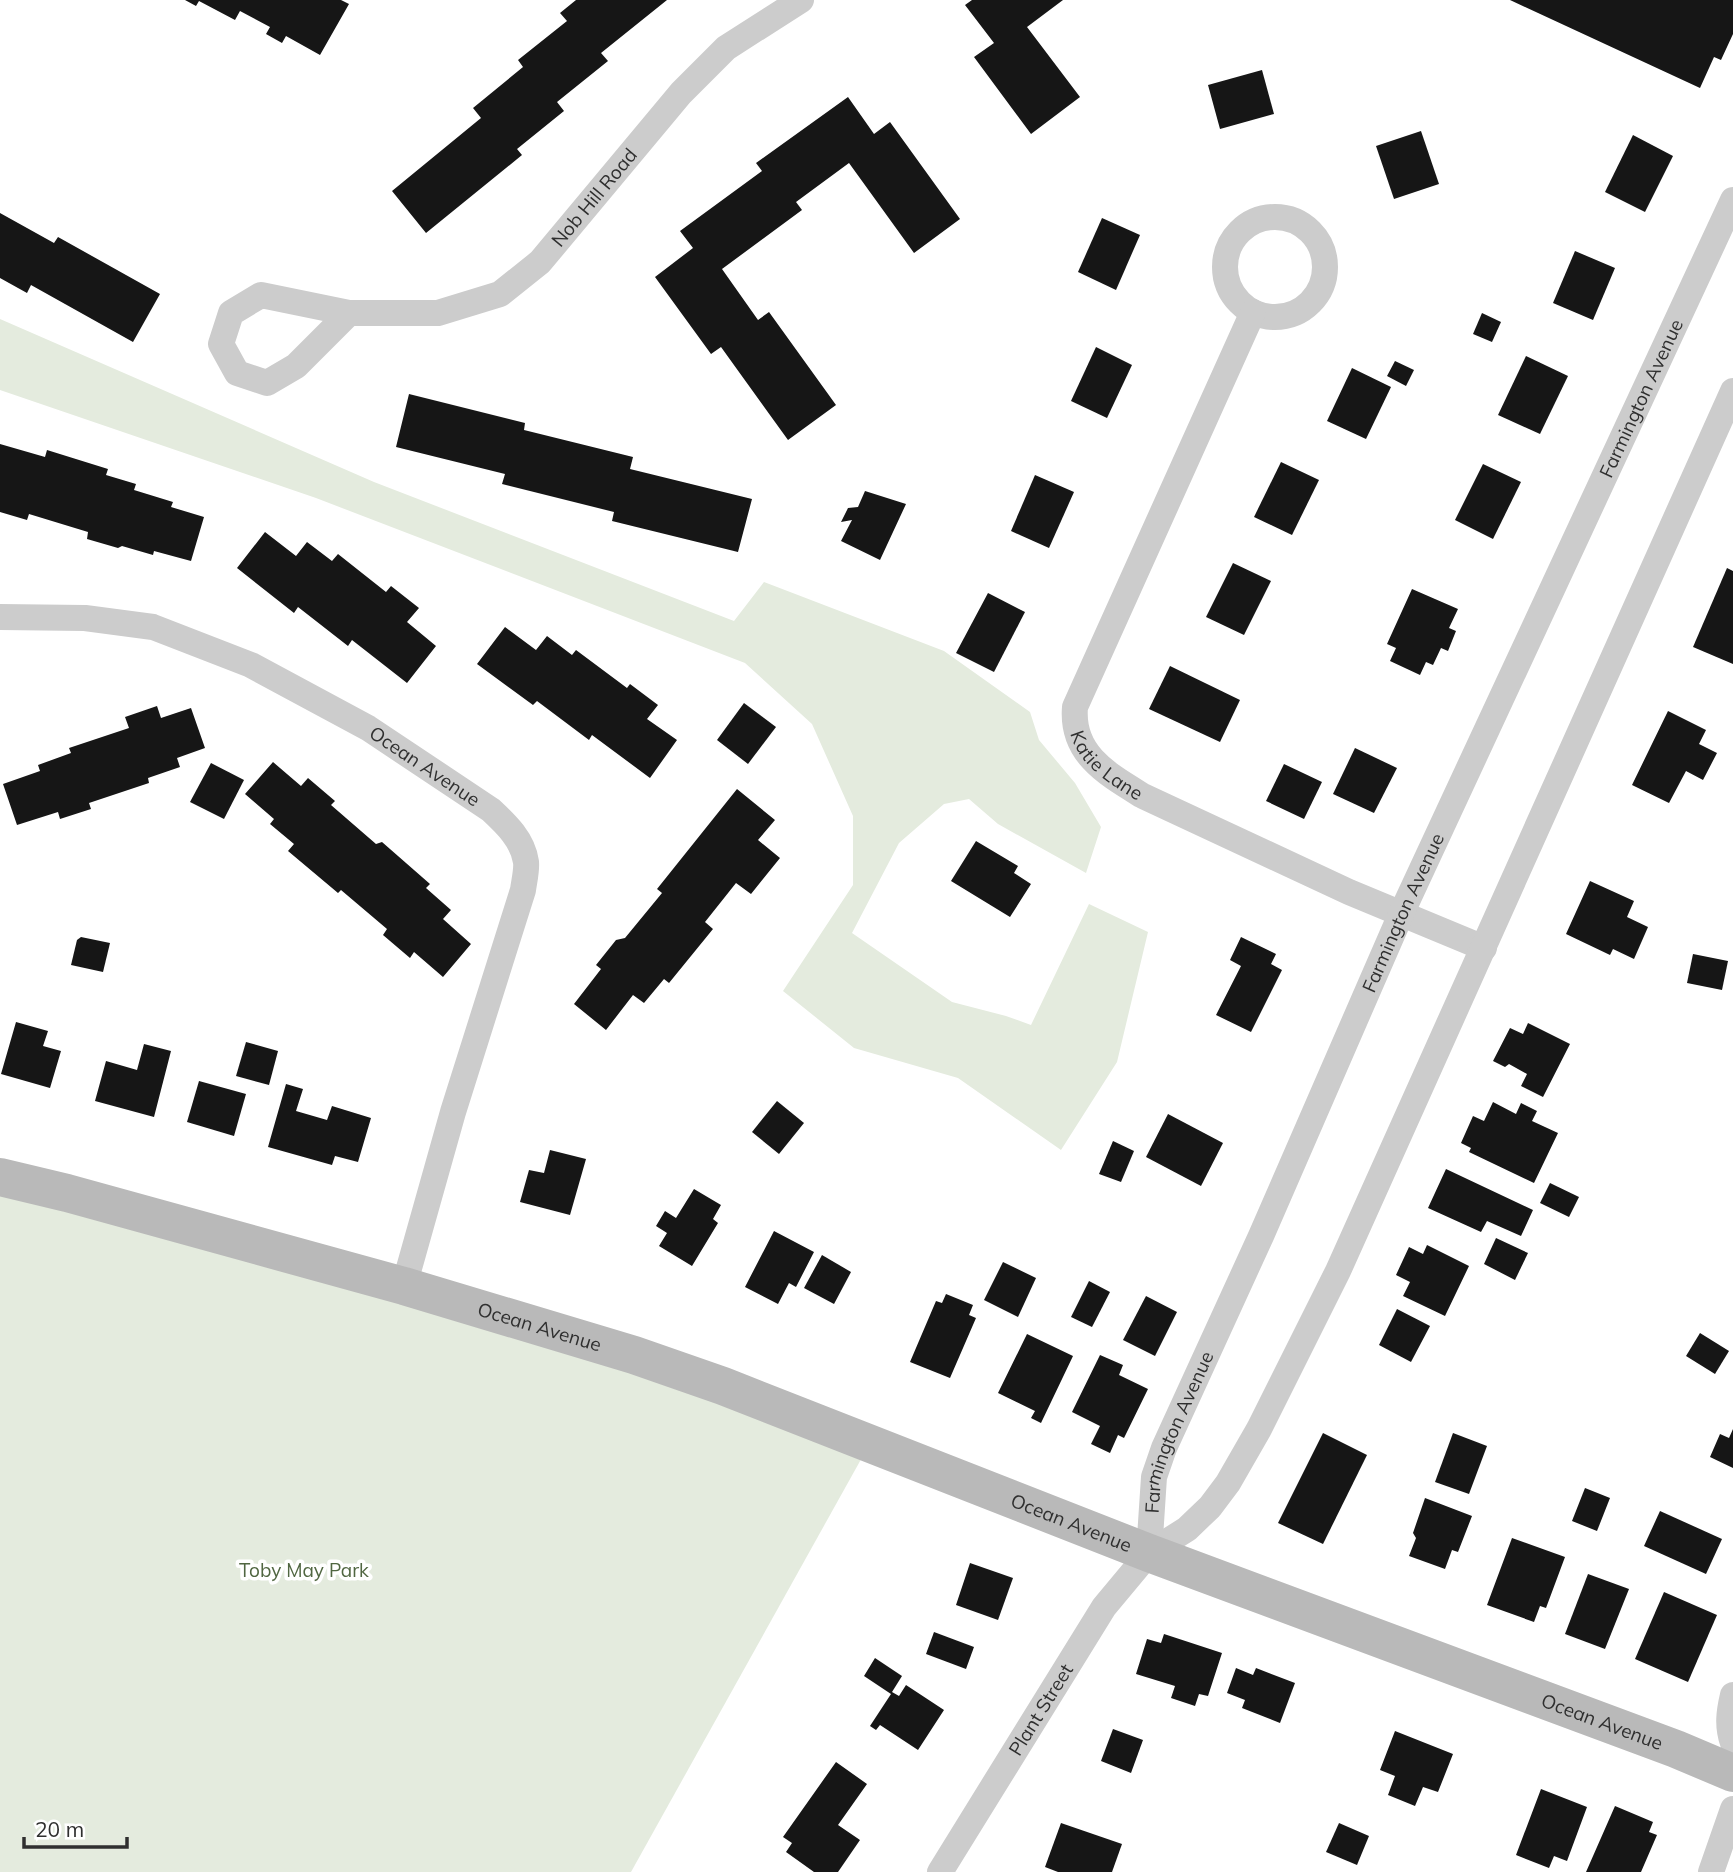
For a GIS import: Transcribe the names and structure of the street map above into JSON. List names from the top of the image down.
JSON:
{
  "streets": {
    "main road": ["Ocean Avenue"],
    "street": [
      "Nob Hill Road",
      "Farmington Avenue",
      "Katie Lane",
      "Plant Street"
    ]
  },
  "crossings": [
    ["Farmington Avenue", "Katie Lane"],
    ["Farmington Avenue", "Ocean Avenue"],
    ["Farmington Avenue", "Plant Street"],
    ["Ocean Avenue", "Plant Street"]
  ],
  "parks": ["Toby May Park"],
  "scale_bar": "20 m"
}
